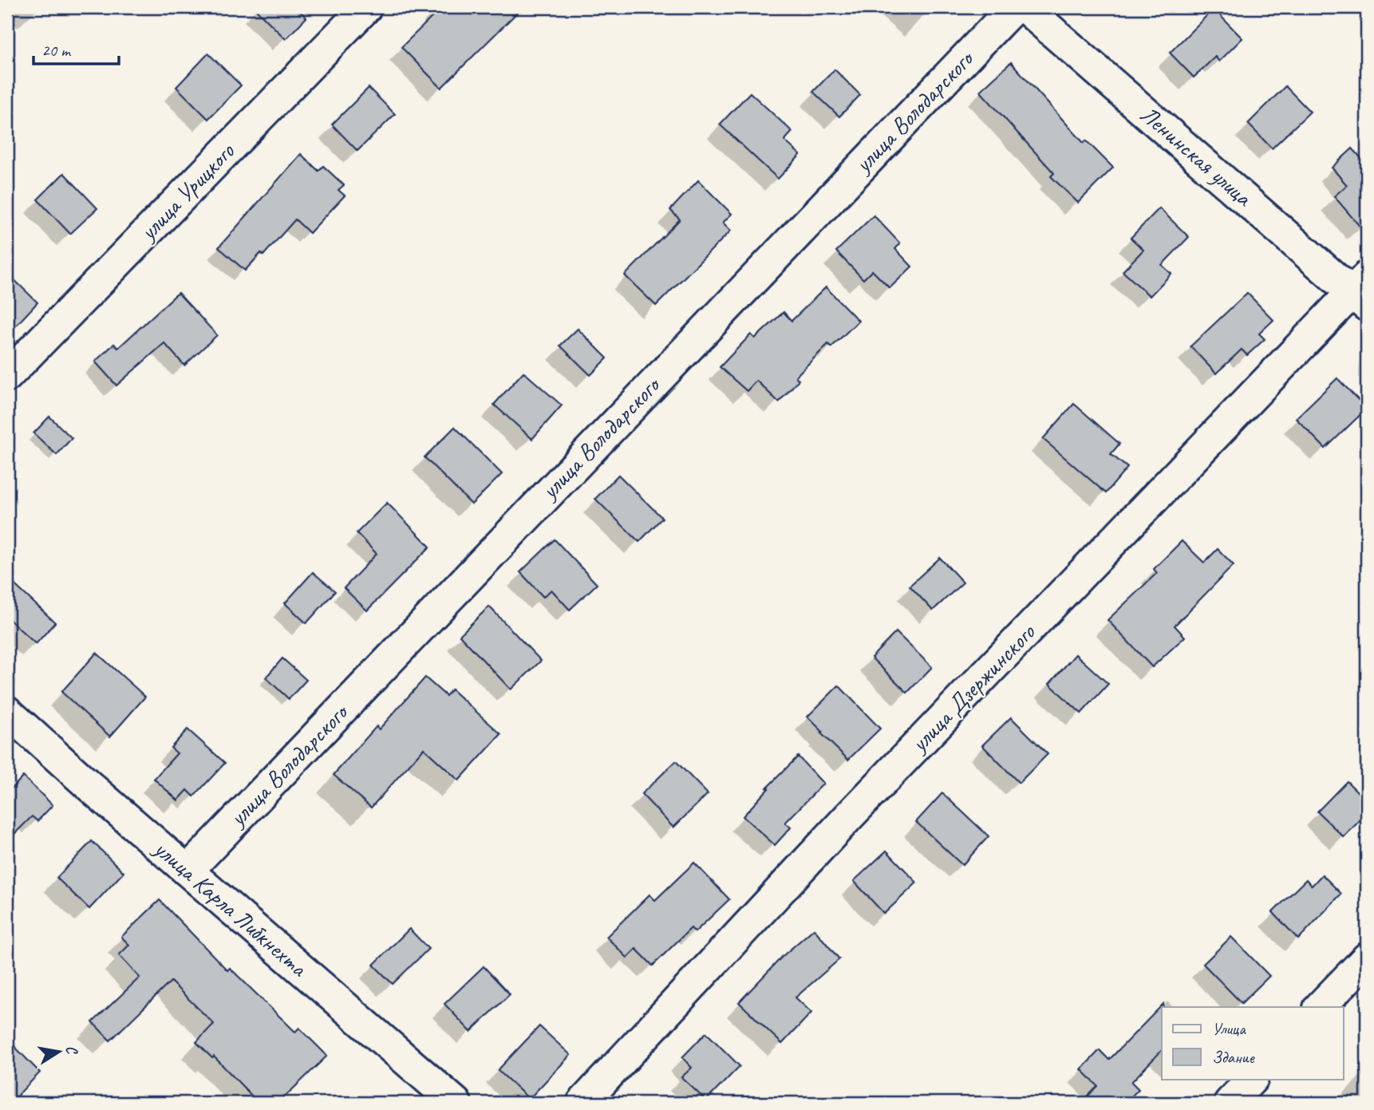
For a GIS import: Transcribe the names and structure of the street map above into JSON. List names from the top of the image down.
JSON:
{
  "streets": {
    "street": [
      "улица Володарского",
      "Ленинская улица",
      "улица Урицкого",
      "улица Дзержинского",
      "улица Карла Либкнехта"
    ]
  },
  "crossings": [
    ["улица Володарского", "улица Карла Либкнехта"],
    ["Ленинская улица", "улица Дзержинского"]
  ],
  "legend": ["Улица", "Здание"],
  "scale_bar": "20 m",
  "north": "right"
}
